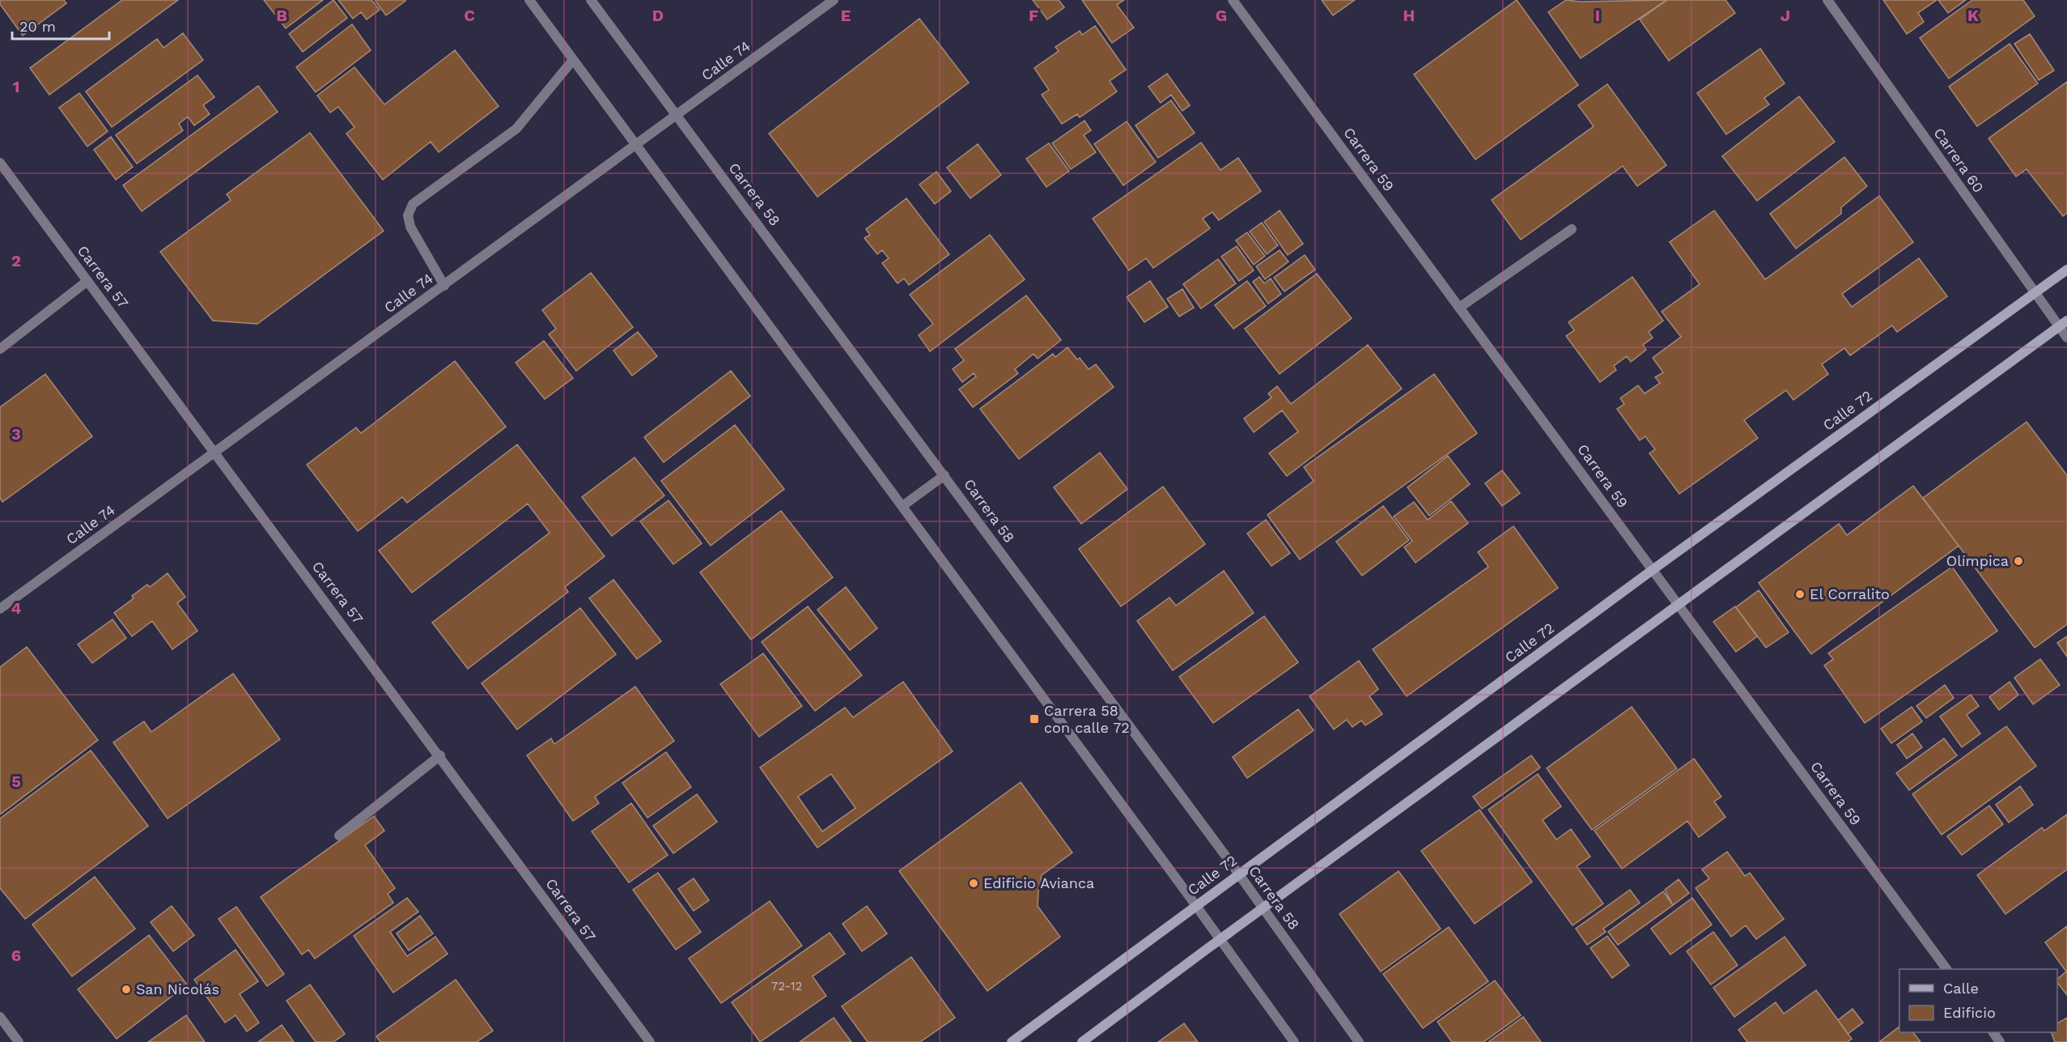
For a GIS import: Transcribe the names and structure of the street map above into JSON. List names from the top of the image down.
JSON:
{
  "streets": {
    "main road": ["Calle 72"],
    "street": [
      "Calle 74",
      "Carrera 59",
      "Carrera 60",
      "Carrera 58",
      "Carrera 57"
    ]
  },
  "crossings": [
    ["Calle 74", "Carrera 58"],
    ["Calle 74", "Carrera 57"],
    ["Carrera 59", "Calle 72"],
    ["Carrera 60", "Calle 72"],
    ["Carrera 58", "Calle 72"]
  ],
  "places": {
    "other": [
      "Olímpica",
      "El Corralito",
      "Edificio Avianca",
      "San Nicolás"
    ],
    "transit": ["Carrera 58 con calle 72"]
  },
  "house_numbers": ["72-12"],
  "legend": ["Calle", "Edificio"],
  "scale_bar": "20 m",
  "grid": {
    "columns": [
      "B",
      "C",
      "D",
      "E",
      "F",
      "G",
      "H",
      "I",
      "J",
      "K"
    ],
    "rows": [
      "1",
      "2",
      "3",
      "4",
      "5",
      "6"
    ]
  }
}
